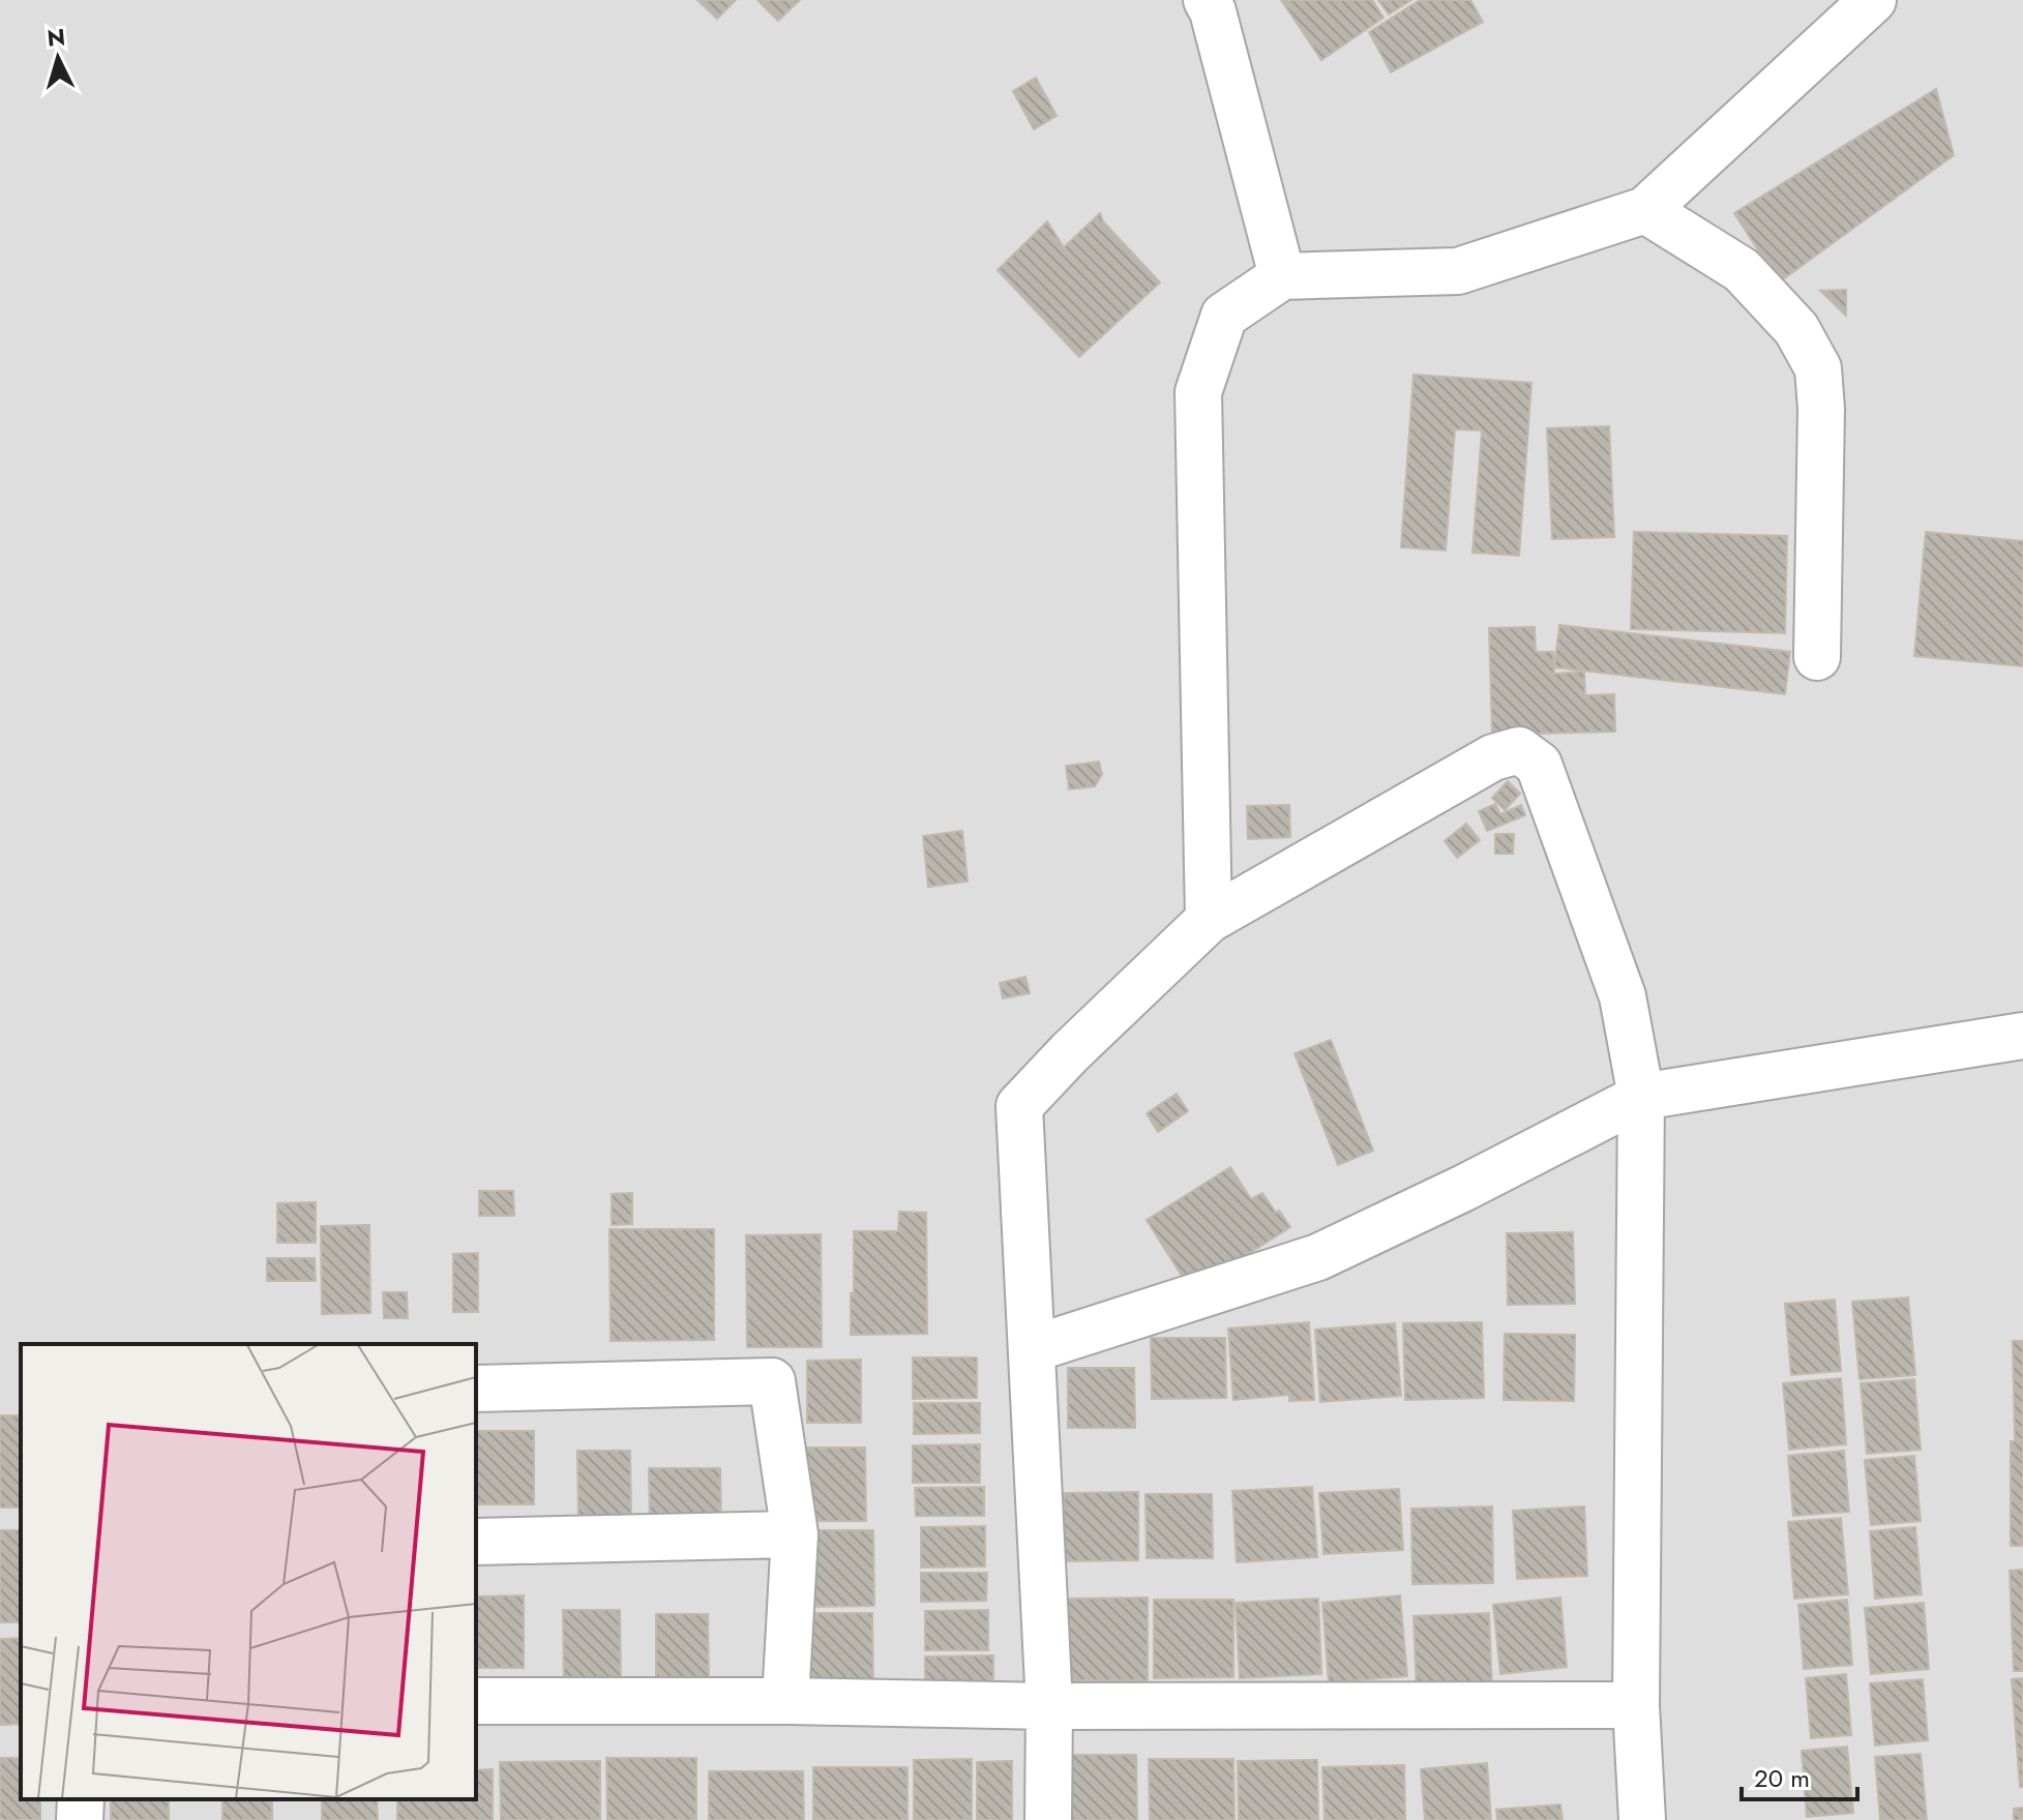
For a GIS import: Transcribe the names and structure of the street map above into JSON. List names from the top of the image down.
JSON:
{
  "scale_bar": "20 m",
  "north": "top"
}
